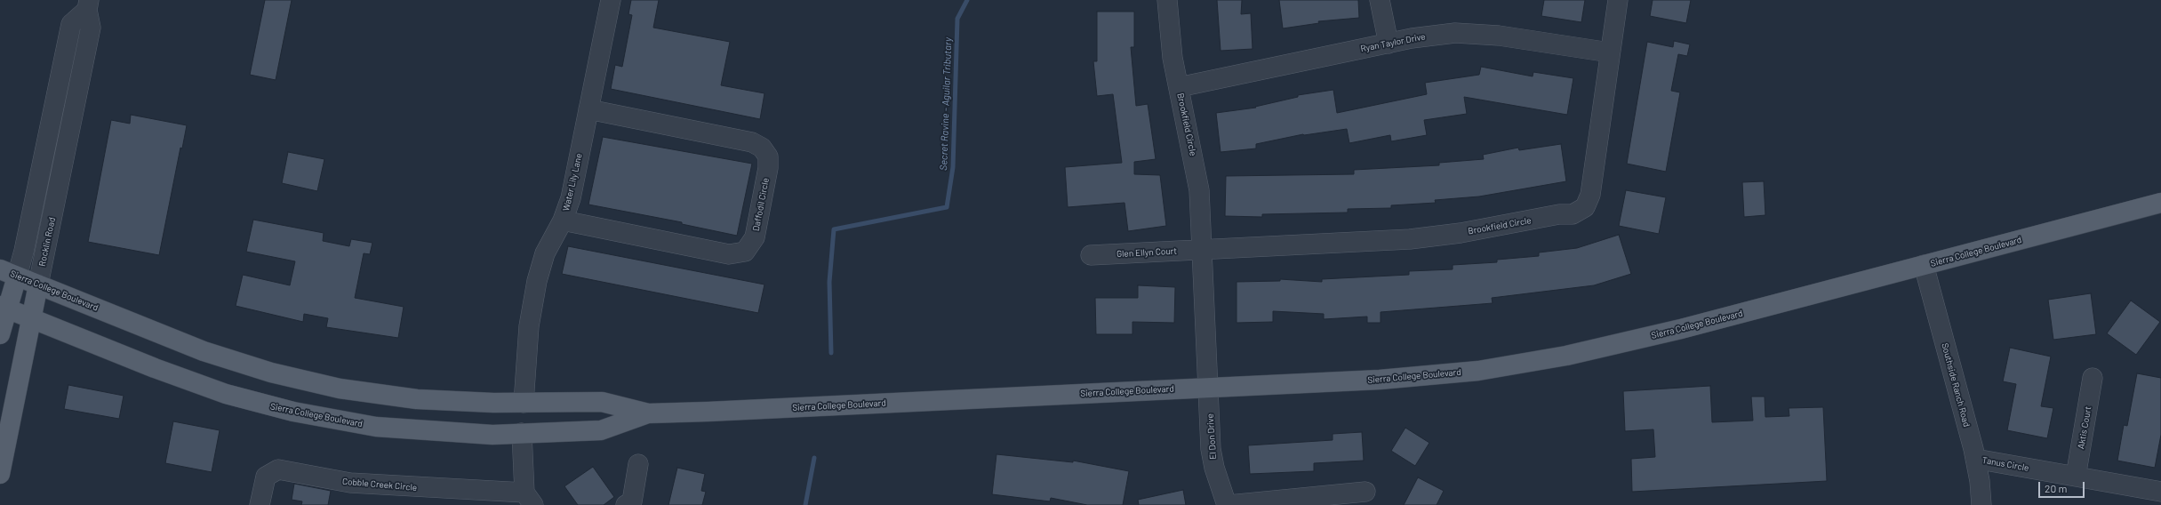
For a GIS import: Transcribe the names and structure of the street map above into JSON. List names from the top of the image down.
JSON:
{
  "streets": {
    "main road": ["Rocklin Road", "Sierra College Boulevard"],
    "street": [
      "Ryan Taylor Drive",
      "Brookfield Circle",
      "Water Lily Lane",
      "Daffodil Circle",
      "Glen Ellyn Court",
      "Southside Ranch Road",
      "Aktis Court",
      "El Don Drive",
      "Tanus Circle",
      "Cobble Creek Circle"
    ]
  },
  "crossings": [
    ["Ryan Taylor Drive", "Brookfield Circle"],
    ["Brookfield Circle", "Sierra College Boulevard"],
    ["Brookfield Circle", "Glen Ellyn Court"],
    ["Brookfield Circle", "El Don Drive"],
    ["Water Lily Lane", "Daffodil Circle"],
    ["Water Lily Lane", "Sierra College Boulevard"],
    ["Rocklin Road", "Sierra College Boulevard"],
    ["Sierra College Boulevard", "Southside Ranch Road"],
    ["Sierra College Boulevard", "El Don Drive"],
    ["Sierra College Boulevard", "Cobble Creek Circle"],
    ["Southside Ranch Road", "Tanus Circle"],
    ["Aktis Court", "Tanus Circle"]
  ],
  "water": ["Secret Ravine - Aguilar Tributary"],
  "scale_bar": "20 m"
}
